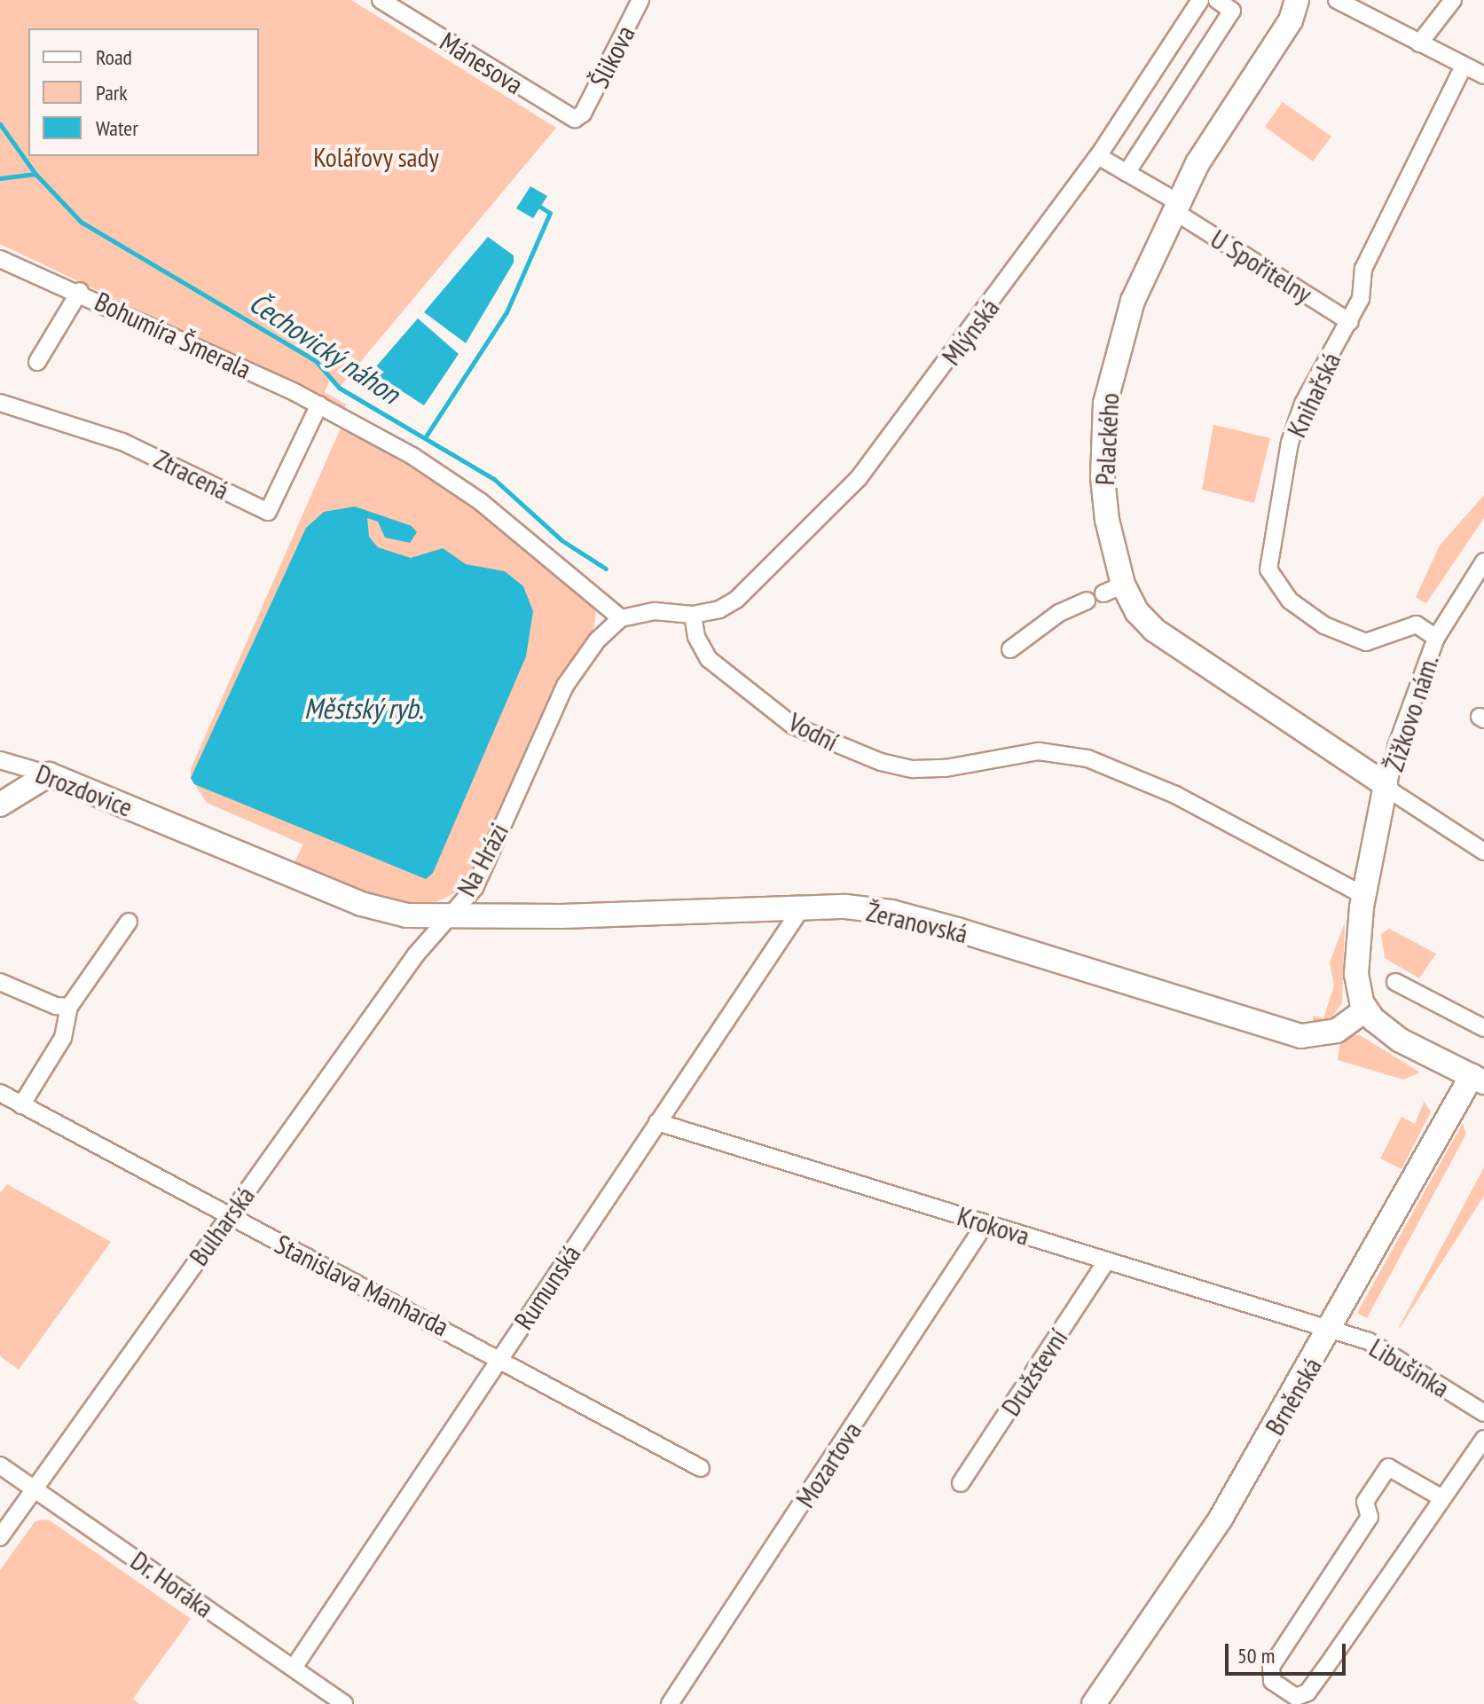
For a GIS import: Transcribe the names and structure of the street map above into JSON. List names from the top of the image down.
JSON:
{
  "streets": {
    "main road": [
      "Palackého",
      "Drozdovice",
      "Na Hrázi",
      "Žeranovská",
      "Brněnská"
    ],
    "street": [
      "Šlikova",
      "Mánesova",
      "U Spořitelny",
      "Mlýnská",
      "Bohumíra Šmerala",
      "Knihařská",
      "Ztracená",
      "Žižkovo nám.",
      "Vodní",
      "Bulharská",
      "Krokova",
      "Stanislava Manharda",
      "Rumunská",
      "Libušinka",
      "Družstevní",
      "Mozartova",
      "Dr. Horáka"
    ]
  },
  "crossings": [
    ["Šlikova", "Mánesova"],
    ["U Spořitelny", "Mlýnská"],
    ["U Spořitelny", "Knihařská"],
    ["U Spořitelny", "Palackého"],
    ["Mlýnská", "Vodní"],
    ["Bohumíra Šmerala", "Ztracená"],
    ["Bohumíra Šmerala", "Na Hrázi"],
    ["Knihařská", "Žižkovo nám."],
    ["Palackého", "Žižkovo nám."],
    ["Drozdovice", "Na Hrázi"],
    ["Na Hrázi", "Žeranovská"],
    ["Na Hrázi", "Bulharská"],
    ["Žeranovská", "Bulharská"],
    ["Žeranovská", "Rumunská"],
    ["Bulharská", "Stanislava Manharda"],
    ["Bulharská", "Dr. Horáka"],
    ["Krokova", "Rumunská"],
    ["Krokova", "Libušinka"],
    ["Krokova", "Družstevní"],
    ["Krokova", "Brněnská"],
    ["Krokova", "Mozartova"],
    ["Stanislava Manharda", "Rumunská"],
    ["Rumunská", "Dr. Horáka"],
    ["Libušinka", "Brněnská"]
  ],
  "water": ["Čechovický náhon", "Městský ryb."],
  "parks": ["Kolářovy sady"],
  "legend": ["Road", "Park", "Water"],
  "scale_bar": "50 m"
}
